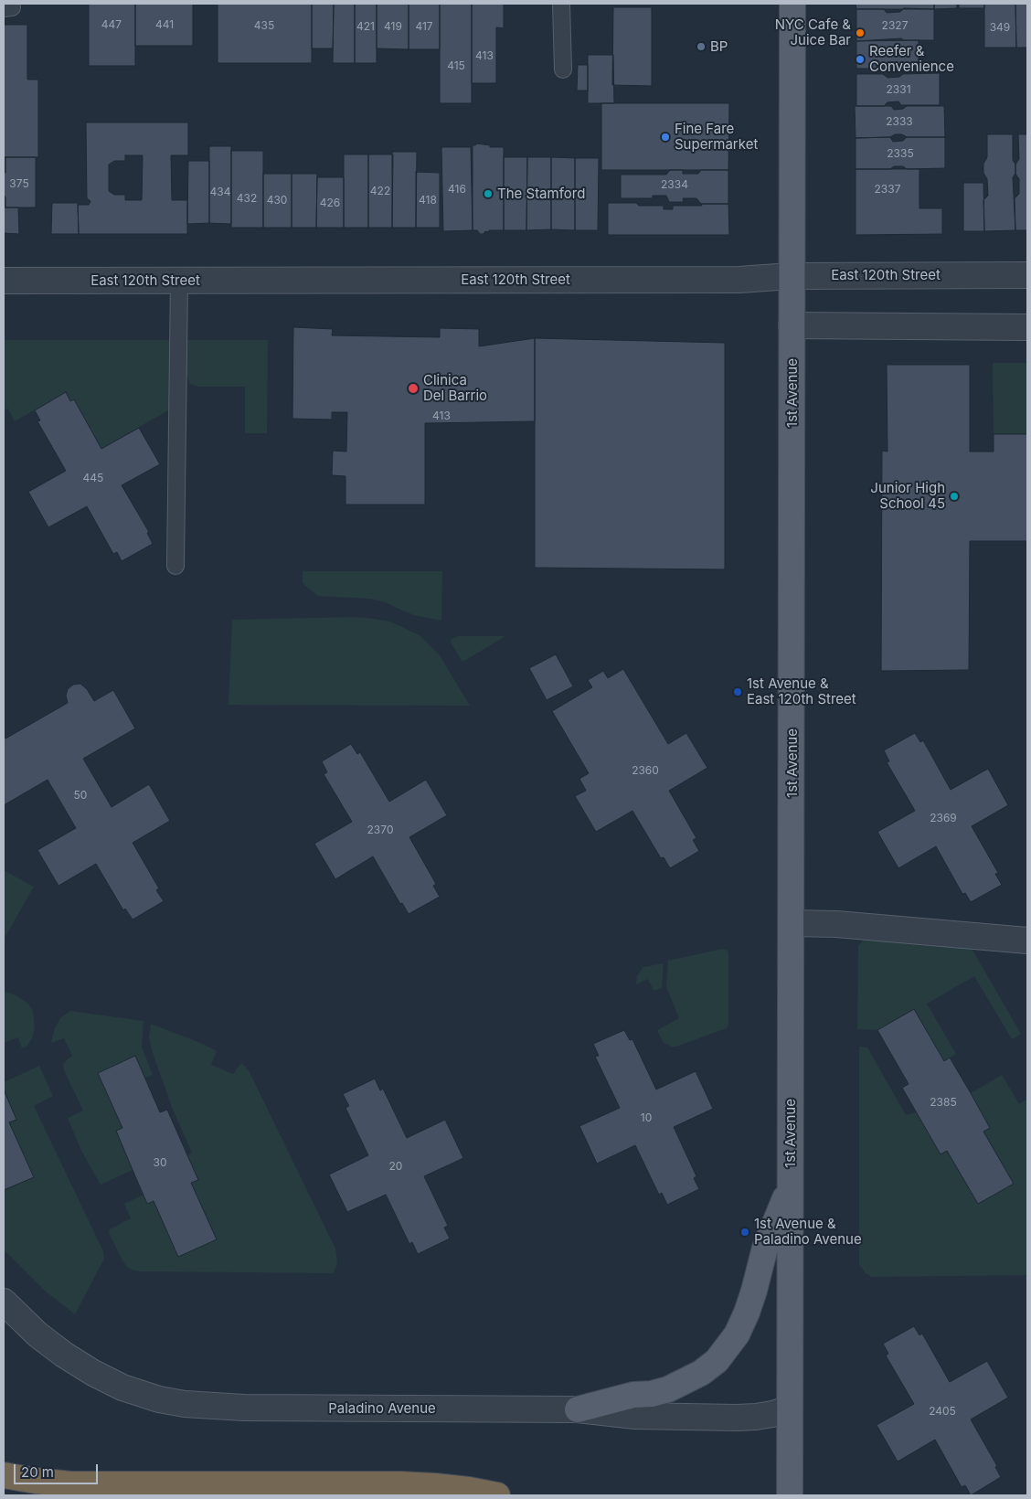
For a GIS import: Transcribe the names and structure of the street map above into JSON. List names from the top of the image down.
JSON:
{
  "streets": {
    "main road": ["1st Avenue"],
    "street": ["East 120th Street", "Paladino Avenue"]
  },
  "crossings": [
    ["East 120th Street", "1st Avenue"],
    ["1st Avenue", "Paladino Avenue"]
  ],
  "places": [
    "NYC Cafe & Juice Bar",
    "BP",
    "Reefer & Convenience",
    "Fine Fare Supermarket",
    "The Stamford",
    "Clinica Del Barrio",
    "Junior High School 45",
    "1st Avenue & East 120th Street",
    "1st Avenue & Paladino Avenue"
  ],
  "house_numbers": [
    "447",
    "441",
    "435",
    "2327",
    "421",
    "419",
    "417",
    "349",
    "413",
    "415",
    "2331",
    "2333",
    "2335",
    "375",
    "2334",
    "416",
    "2337",
    "422",
    "434",
    "432",
    "430",
    "418",
    "426",
    "413",
    "445",
    "2360",
    "50",
    "2369",
    "2370",
    "2385",
    "10",
    "30",
    "20",
    "2405"
  ],
  "scale_bar": "20 m"
}
